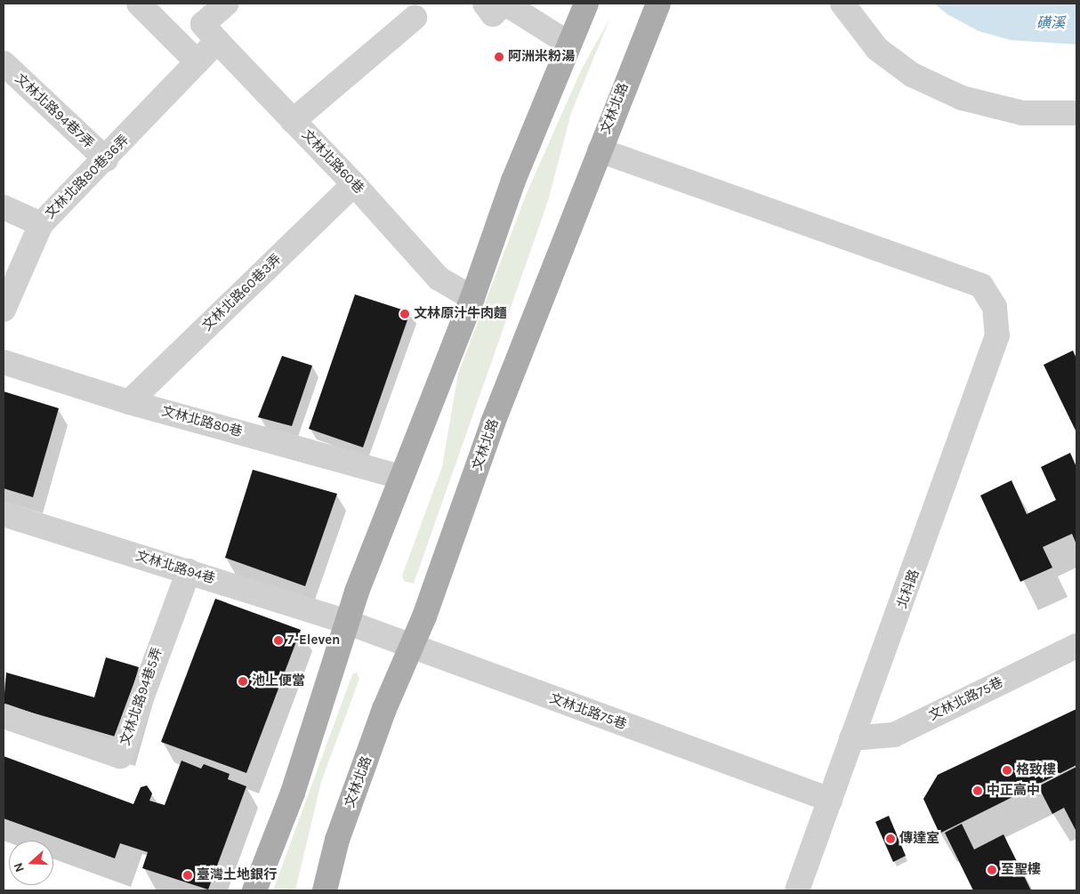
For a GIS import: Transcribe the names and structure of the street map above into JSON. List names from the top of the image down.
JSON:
{
  "streets": {
    "main road": ["文林北路"],
    "street": [
      "文林北路94巷7弄",
      "文林北路60巷",
      "文林北路80巷36弄",
      "文林北路60巷3弄",
      "文林北路80巷",
      "文林北路94巷",
      "北科路",
      "文林北路94巷5弄",
      "文林北路75巷"
    ]
  },
  "crossings": [
    ["文林北路", "北科路"],
    ["文林北路", "文林北路75巷"],
    ["文林北路94巷7弄", "文林北路80巷36弄"],
    ["文林北路60巷", "文林北路60巷3弄"],
    ["文林北路60巷3弄", "文林北路80巷"],
    ["文林北路94巷", "文林北路94巷5弄"],
    ["文林北路94巷", "文林北路75巷"],
    ["北科路", "文林北路75巷"]
  ],
  "water": ["磺溪"],
  "places": [
    "阿洲米粉湯",
    "文林原汁牛肉麵",
    "7-Eleven",
    "池上便當",
    "格致樓",
    "中正高中",
    "傳達室",
    "至聖樓",
    "臺灣土地銀行"
  ],
  "north": "left"
}
